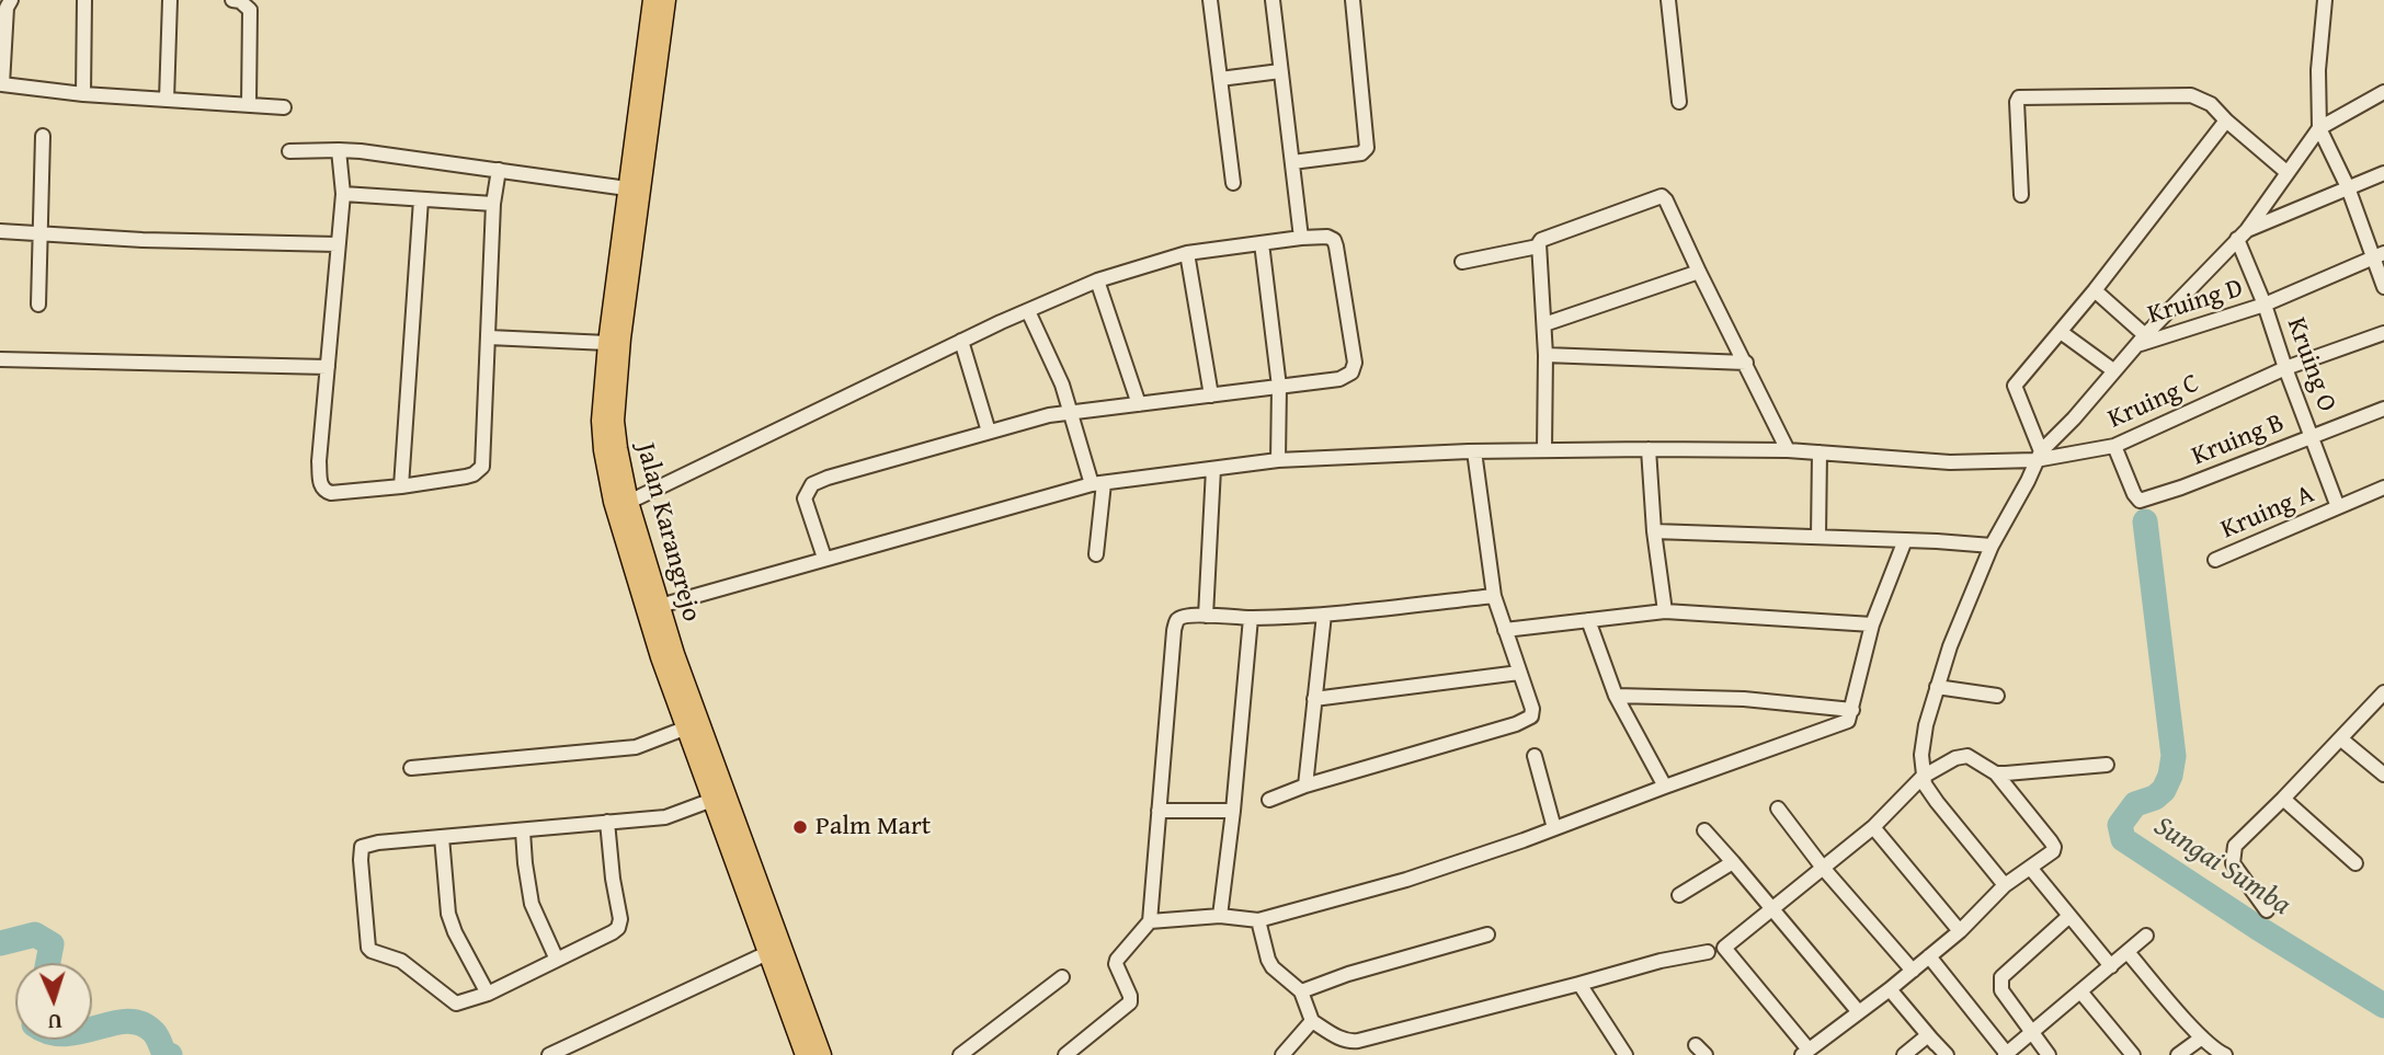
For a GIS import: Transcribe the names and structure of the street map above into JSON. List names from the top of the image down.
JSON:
{
  "streets": {
    "main road": ["Jalan Karangrejo"],
    "street": [
      "Kruing D",
      "Kruing O",
      "Kruing C",
      "Kruing B",
      "Kruing A"
    ]
  },
  "crossings": [
    ["Kruing D", "Kruing O"],
    ["Kruing O", "Kruing C"],
    ["Kruing O", "Kruing B"],
    ["Kruing O", "Kruing A"],
    ["Kruing C", "Kruing B"],
    ["Kruing C", "Jalan Karangrejo"]
  ],
  "water": ["Sungai Sumba"],
  "places": ["Palm Mart"],
  "north": "bottom"
}
